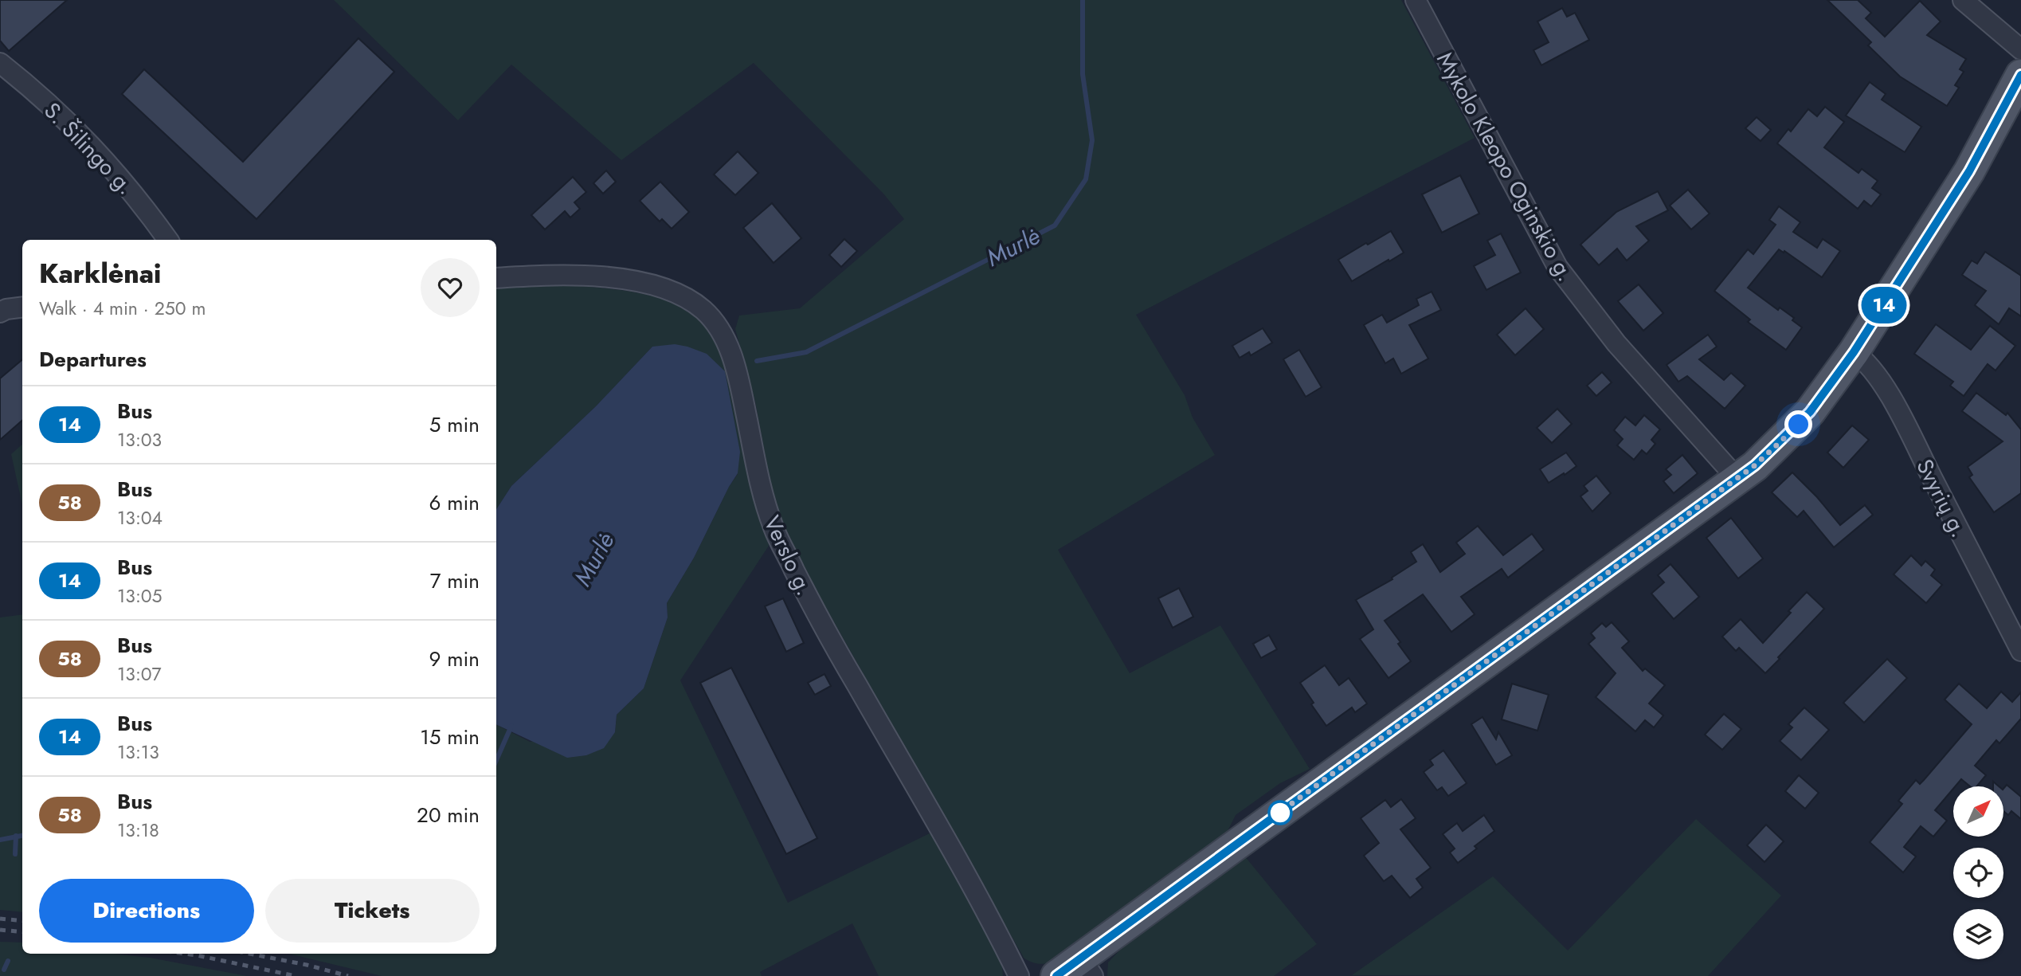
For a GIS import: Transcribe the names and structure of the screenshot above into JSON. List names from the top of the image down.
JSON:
{
  "streets": {
    "street": [
      "S. Šilingo g.",
      "Mykolo Kleopo Oginskio g.",
      "Svyrių g.",
      "Verslo g."
    ]
  },
  "water": ["Murlė"],
  "lines": ["bus line 14"],
  "north": "top right",
  "page": {
    "on_map": "14",
    "heading": [
      ["Karklėnai", "Walk · 4 min · 250 m"],
      "Departures"
    ],
    "list": [
      {
        "mark": "14",
        "name": "Bus",
        "note": "13:03",
        "value": "5 min"
      },
      {
        "mark": "58",
        "name": "Bus",
        "note": "13:04",
        "value": "6 min"
      },
      {
        "mark": "14",
        "name": "Bus",
        "note": "13:05",
        "value": "7 min"
      },
      {
        "mark": "58",
        "name": "Bus",
        "note": "13:07",
        "value": "9 min"
      },
      {
        "mark": "14",
        "name": "Bus",
        "note": "13:13",
        "value": "15 min"
      },
      {
        "mark": "58",
        "name": "Bus",
        "note": "13:18",
        "value": "20 min"
      }
    ],
    "buttons": ["Directions", "Tickets"]
  }
}
